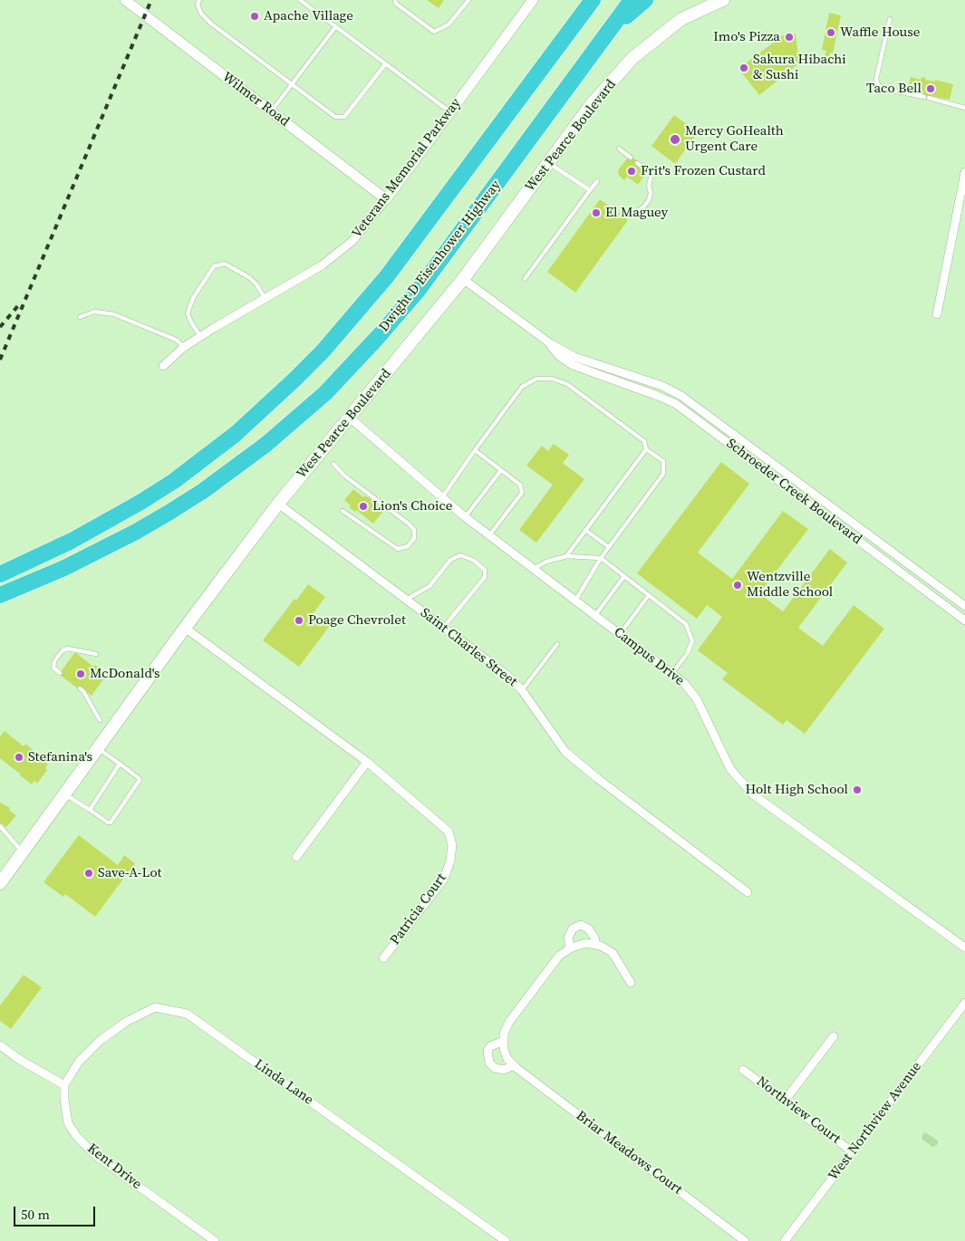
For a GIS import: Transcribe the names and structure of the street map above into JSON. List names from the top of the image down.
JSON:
{
  "streets": {
    "highway": ["Dwight D Eisenhower Highway"],
    "main road": ["West Pearce Boulevard"],
    "street": [
      "Wilmer Road",
      "Veterans Memorial Parkway",
      "Schroeder Creek Boulevard",
      "Saint Charles Street",
      "Campus Drive",
      "Patricia Court",
      "Linda Lane",
      "Northview Court",
      "West Northview Avenue",
      "Briar Meadows Court",
      "Kent Drive"
    ]
  },
  "crossings": [
    ["Wilmer Road", "Veterans Memorial Parkway"],
    ["West Pearce Boulevard", "Schroeder Creek Boulevard"],
    ["West Pearce Boulevard", "Saint Charles Street"],
    ["West Pearce Boulevard", "Campus Drive"],
    ["West Pearce Boulevard", "Patricia Court"],
    ["Linda Lane", "Kent Drive"],
    ["Northview Court", "West Northview Avenue"]
  ],
  "places": [
    "Apache Village",
    "Waffle House",
    "Imo's Pizza",
    "Sakura Hibachi & Sushi",
    "Taco Bell",
    "Mercy GoHealth Urgent Care",
    "Frit's Frozen Custard",
    "El Maguey",
    "Lion's Choice",
    "Wentzville Middle School",
    "Poage Chevrolet",
    "McDonald's",
    "Stefanina's",
    "Holt High School",
    "Save-A-Lot"
  ],
  "scale_bar": "50 m"
}
